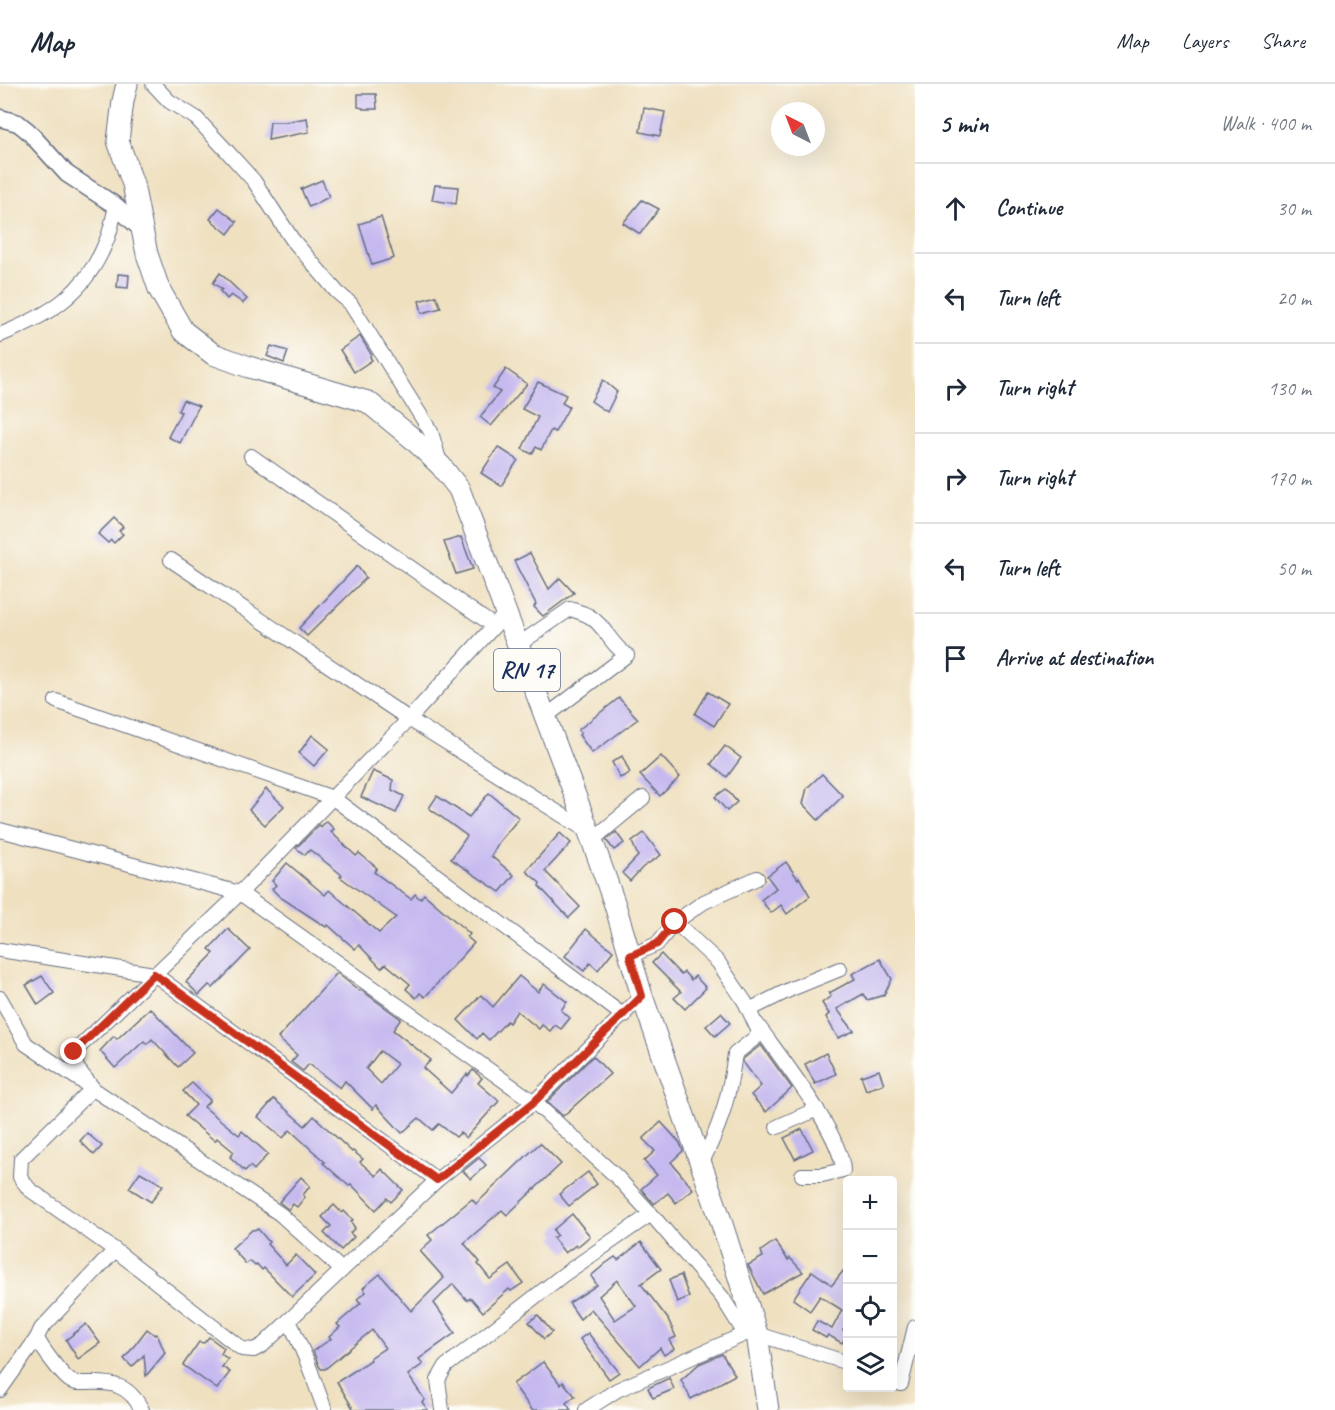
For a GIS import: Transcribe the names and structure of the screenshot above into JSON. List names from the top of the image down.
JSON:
{
  "streets": {
    "main road": ["RN 17"]
  },
  "north": "top left",
  "page": {
    "header": "Map",
    "nav": ["Map", "Layers", "Share"],
    "heading": ["5 min", "Walk · 400 m"],
    "list": [
      ["Continue", "30 m"],
      ["Turn left", "20 m"],
      ["Turn right", "130 m"],
      ["Turn right", "170 m"],
      ["Turn left", "50 m"],
      "Arrive at destination"
    ],
    "map_buttons": ["+", "−"]
  }
}
